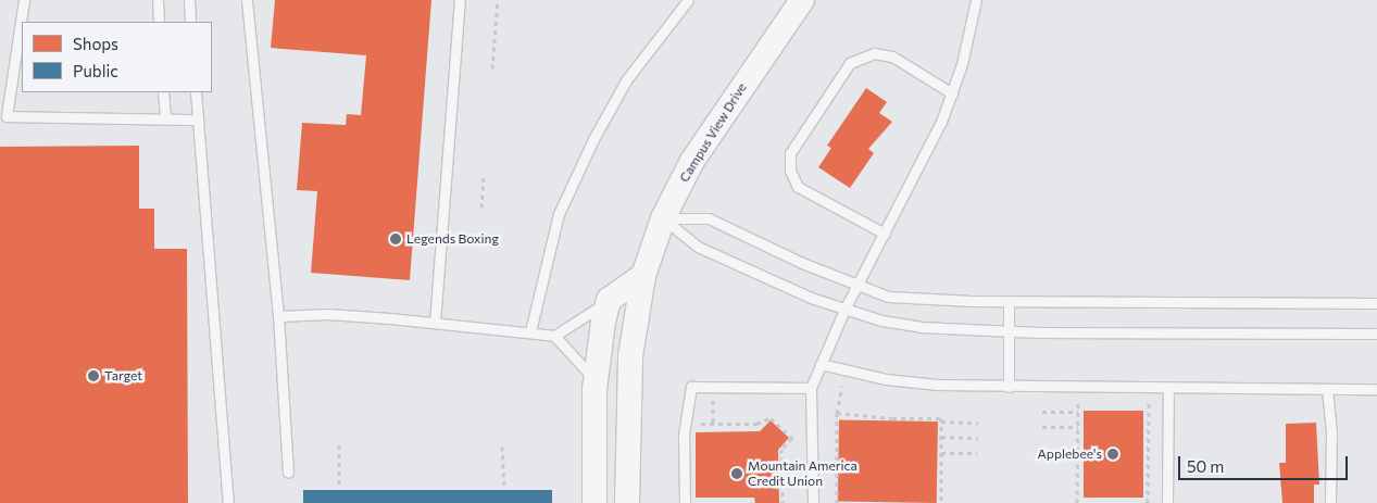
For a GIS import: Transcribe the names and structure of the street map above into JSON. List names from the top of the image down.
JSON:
{
  "streets": {
    "street": ["Campus View Drive"]
  },
  "places": [
    "Legends Boxing",
    "Target",
    "Applebee's",
    "Mountain America Credit Union"
  ],
  "legend": ["Shops", "Public"],
  "scale_bar": "50 m"
}
